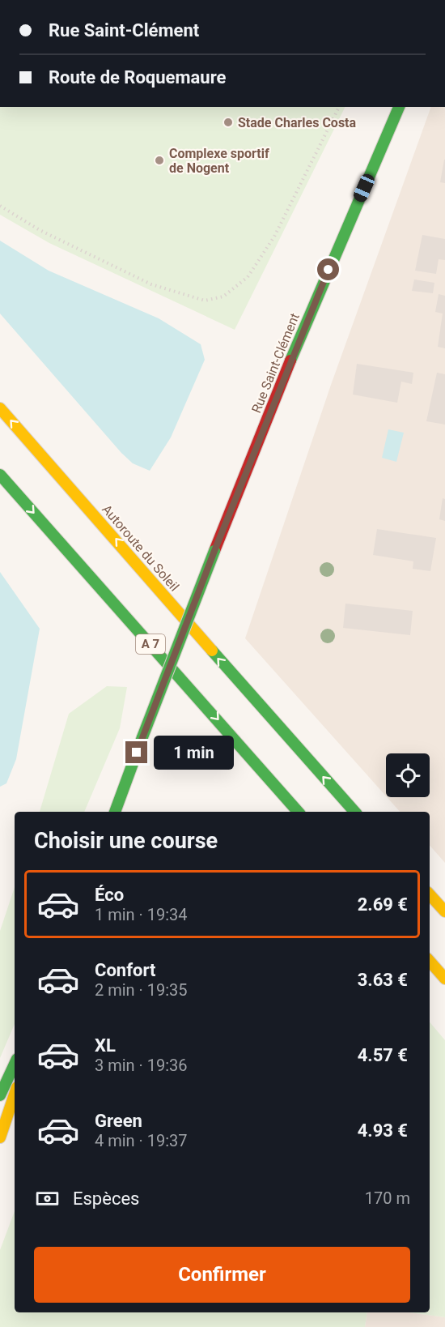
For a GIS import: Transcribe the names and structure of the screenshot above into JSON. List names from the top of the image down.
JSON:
{
  "streets": {
    "main road": ["Rue Saint-Clément", "Autoroute du Soleil", "A 7"]
  },
  "places": ["Stade Charles Costa", "Complexe sportif de Nogent"],
  "page": {
    "banner": ["Rue Saint-Clément", "Route de Roquemaure"],
    "bubble": "1 min",
    "heading": "Choisir une course",
    "list": [
      {
        "name": "Éco",
        "note": "1 min · 19:34",
        "value": "2.69 €"
      },
      {
        "name": "Confort",
        "note": "2 min · 19:35",
        "value": "3.63 €"
      },
      {
        "name": "XL",
        "note": "3 min · 19:36",
        "value": "4.57 €"
      },
      {
        "name": "Green",
        "note": "4 min · 19:37",
        "value": "4.93 €"
      }
    ],
    "pay": ["Espèces", "170 m"],
    "buttons": "Confirmer"
  }
}
